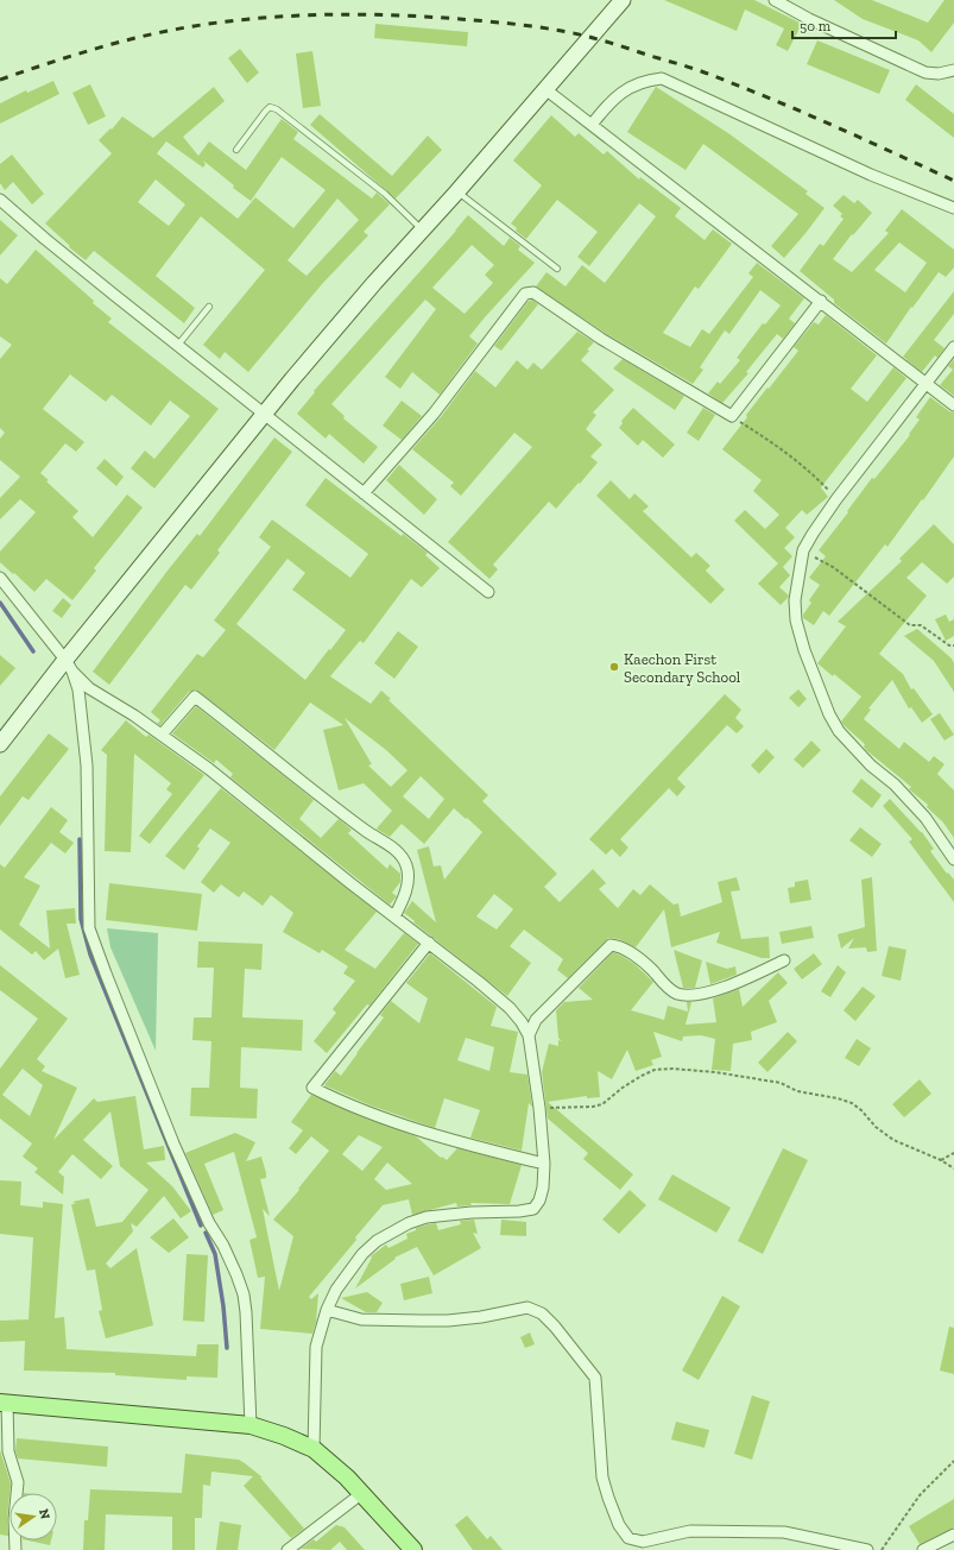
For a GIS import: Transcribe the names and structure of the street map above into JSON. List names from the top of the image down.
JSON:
{
  "places": ["Kaechon First Secondary School"],
  "scale_bar": "50 m",
  "north": "right"
}
